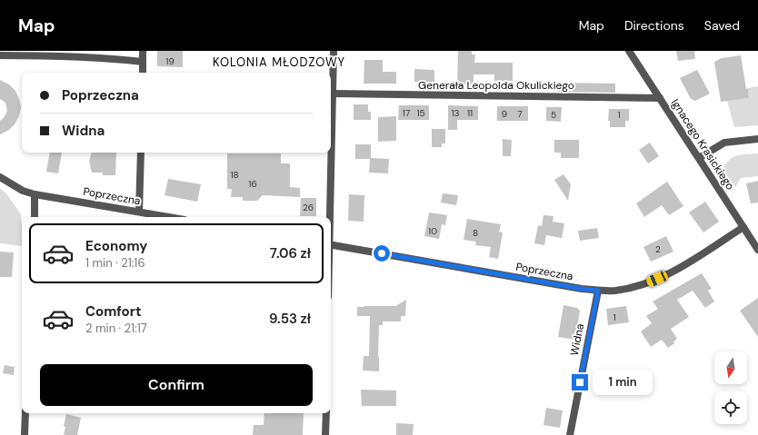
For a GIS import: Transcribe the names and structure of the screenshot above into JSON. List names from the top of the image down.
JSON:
{
  "streets": {
    "street": [
      "Generała Leopolda Okulickiego",
      "Ignacego Krasickiego",
      "Poprzeczna",
      "Widna"
    ]
  },
  "crossings": [
    ["Generała Leopolda Okulickiego", "Ignacego Krasickiego"],
    ["Ignacego Krasickiego", "Poprzeczna"],
    ["Poprzeczna", "Widna"]
  ],
  "districts": ["KOLONIA MŁODZOWY"],
  "house_numbers": [
    "19",
    "17",
    "15",
    "13",
    "11",
    "9",
    "7",
    "5",
    "1",
    "18",
    "16",
    "26",
    "10",
    "8",
    "2",
    "1"
  ],
  "north": "bottom",
  "page": {
    "header": "Map",
    "nav": ["Map", "Directions", "Saved"],
    "banner": ["Poprzeczna", "Widna"],
    "list": [
      {
        "name": "Economy",
        "note": "1 min · 21:16",
        "value": "7.06 zł"
      },
      {
        "name": "Comfort",
        "note": "2 min · 21:17",
        "value": "9.53 zł"
      }
    ],
    "buttons": "Confirm",
    "bubble": "1 min"
  }
}
